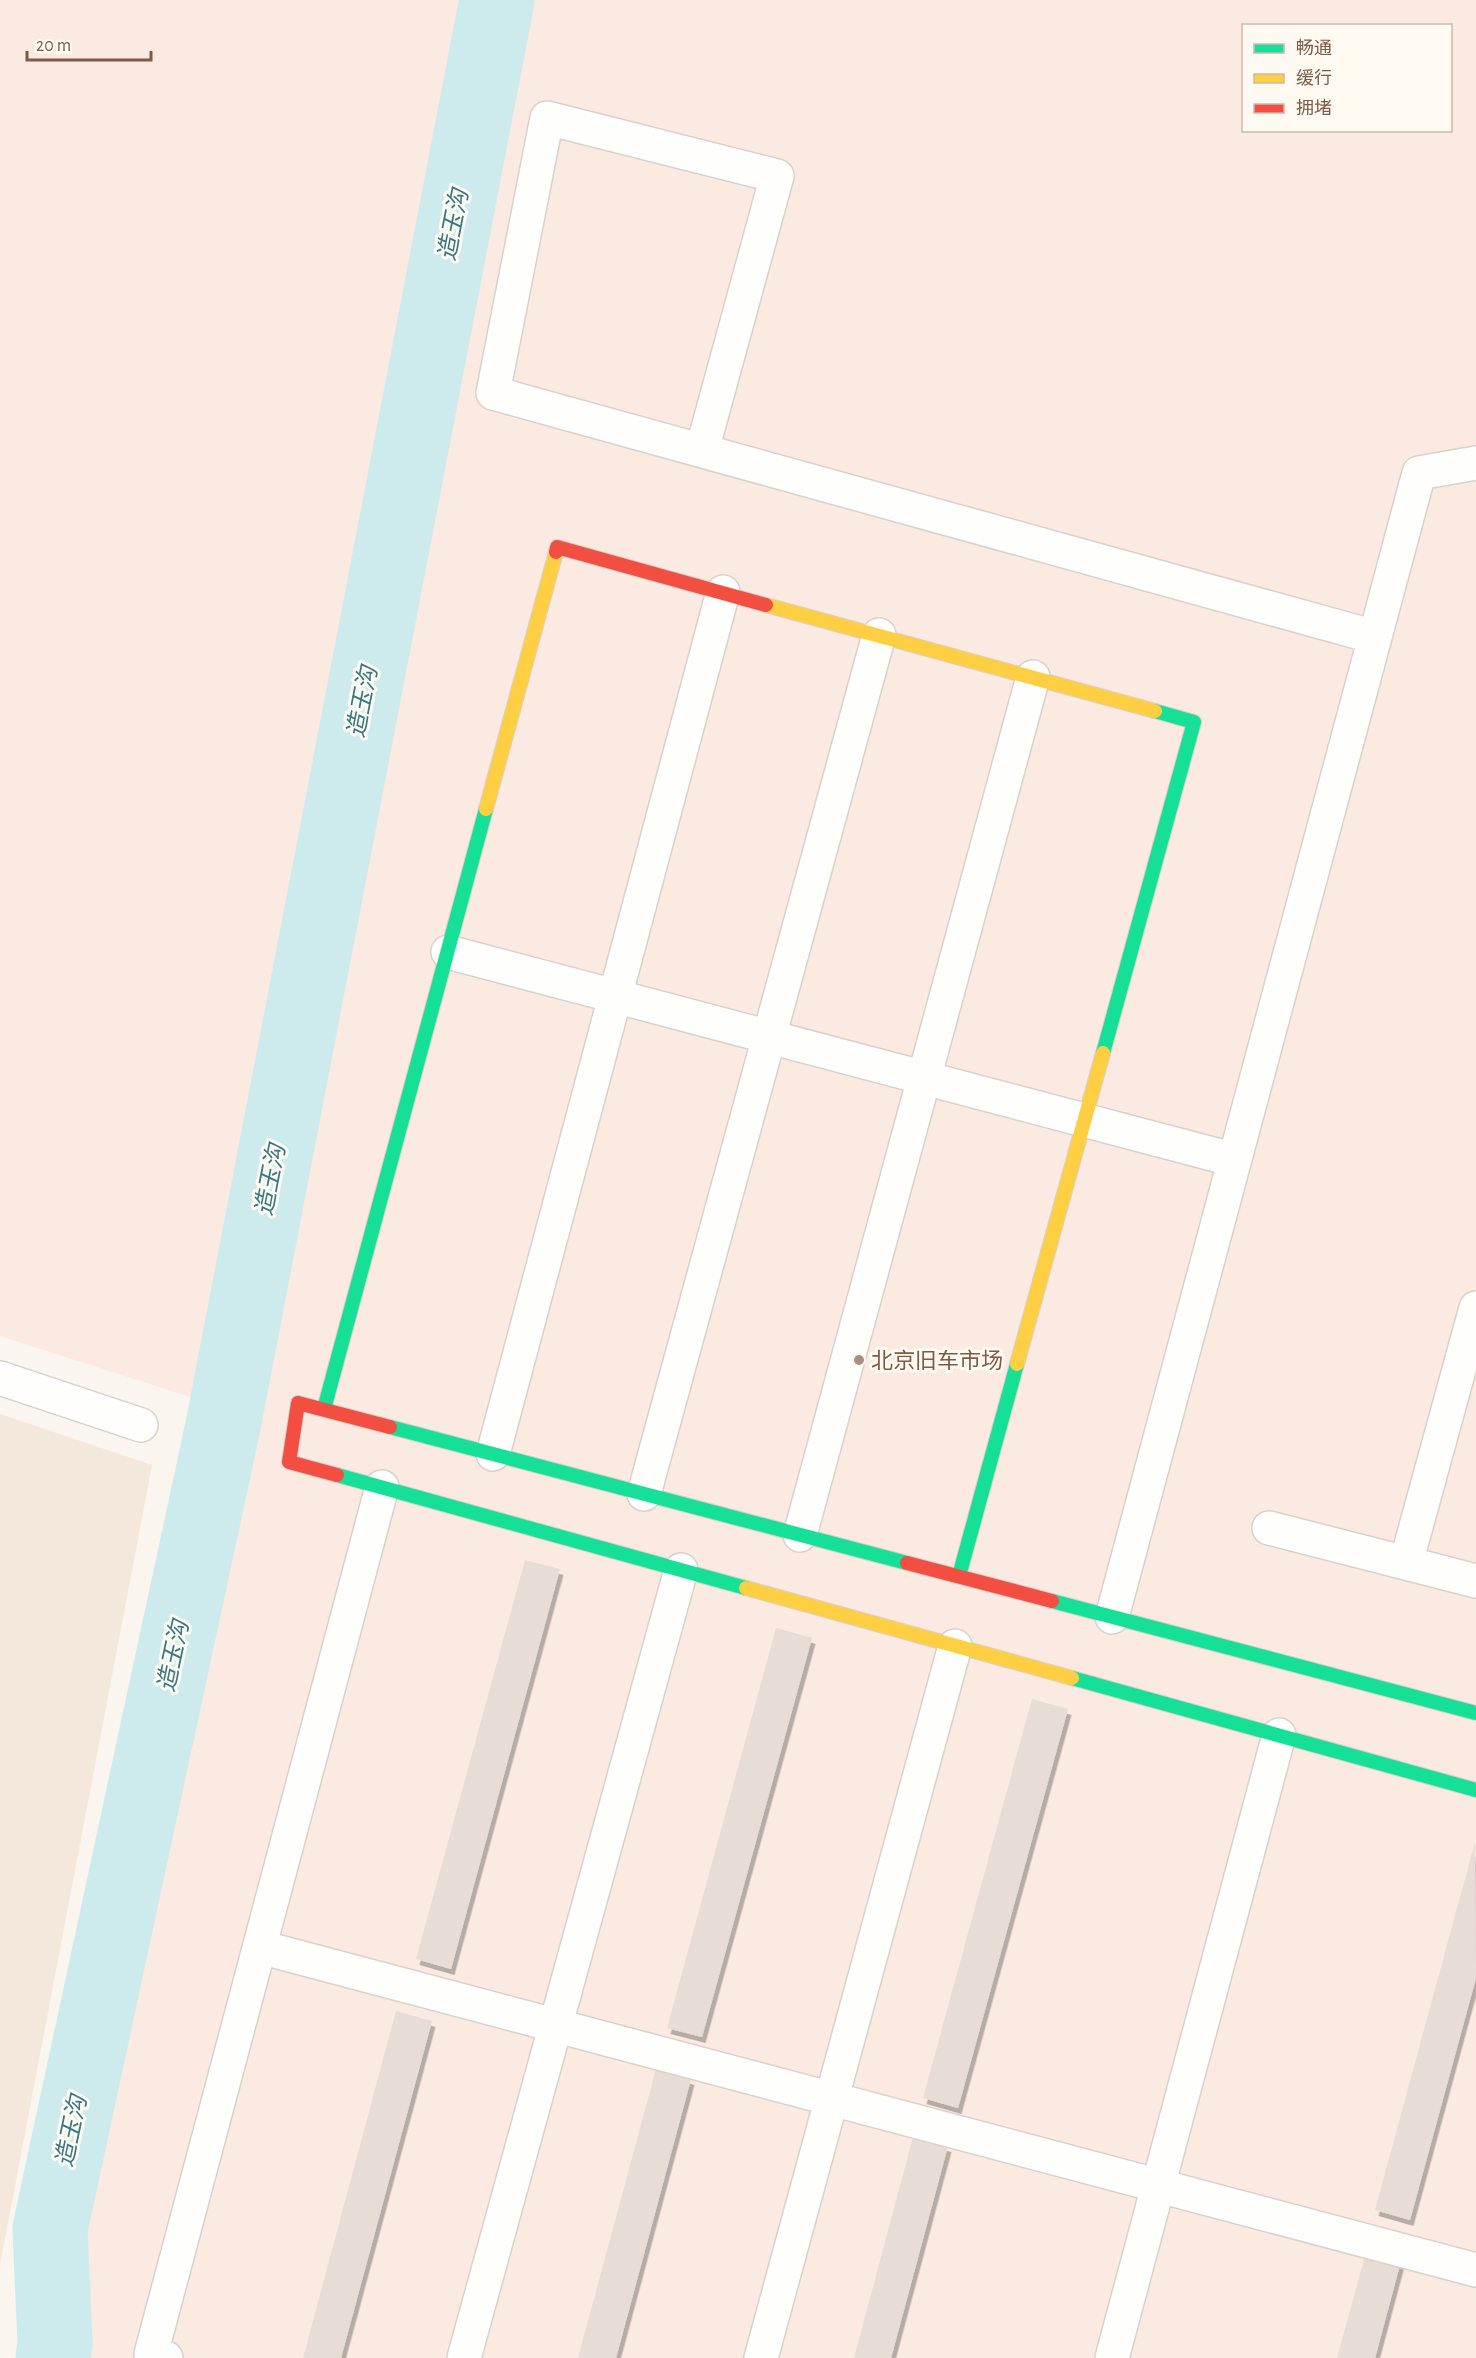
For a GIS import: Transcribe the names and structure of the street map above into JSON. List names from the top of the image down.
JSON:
{
  "water": ["造玉沟"],
  "places": ["北京旧车市场"],
  "legend": ["畅通", "缓行", "拥堵"],
  "scale_bar": "20 m"
}
